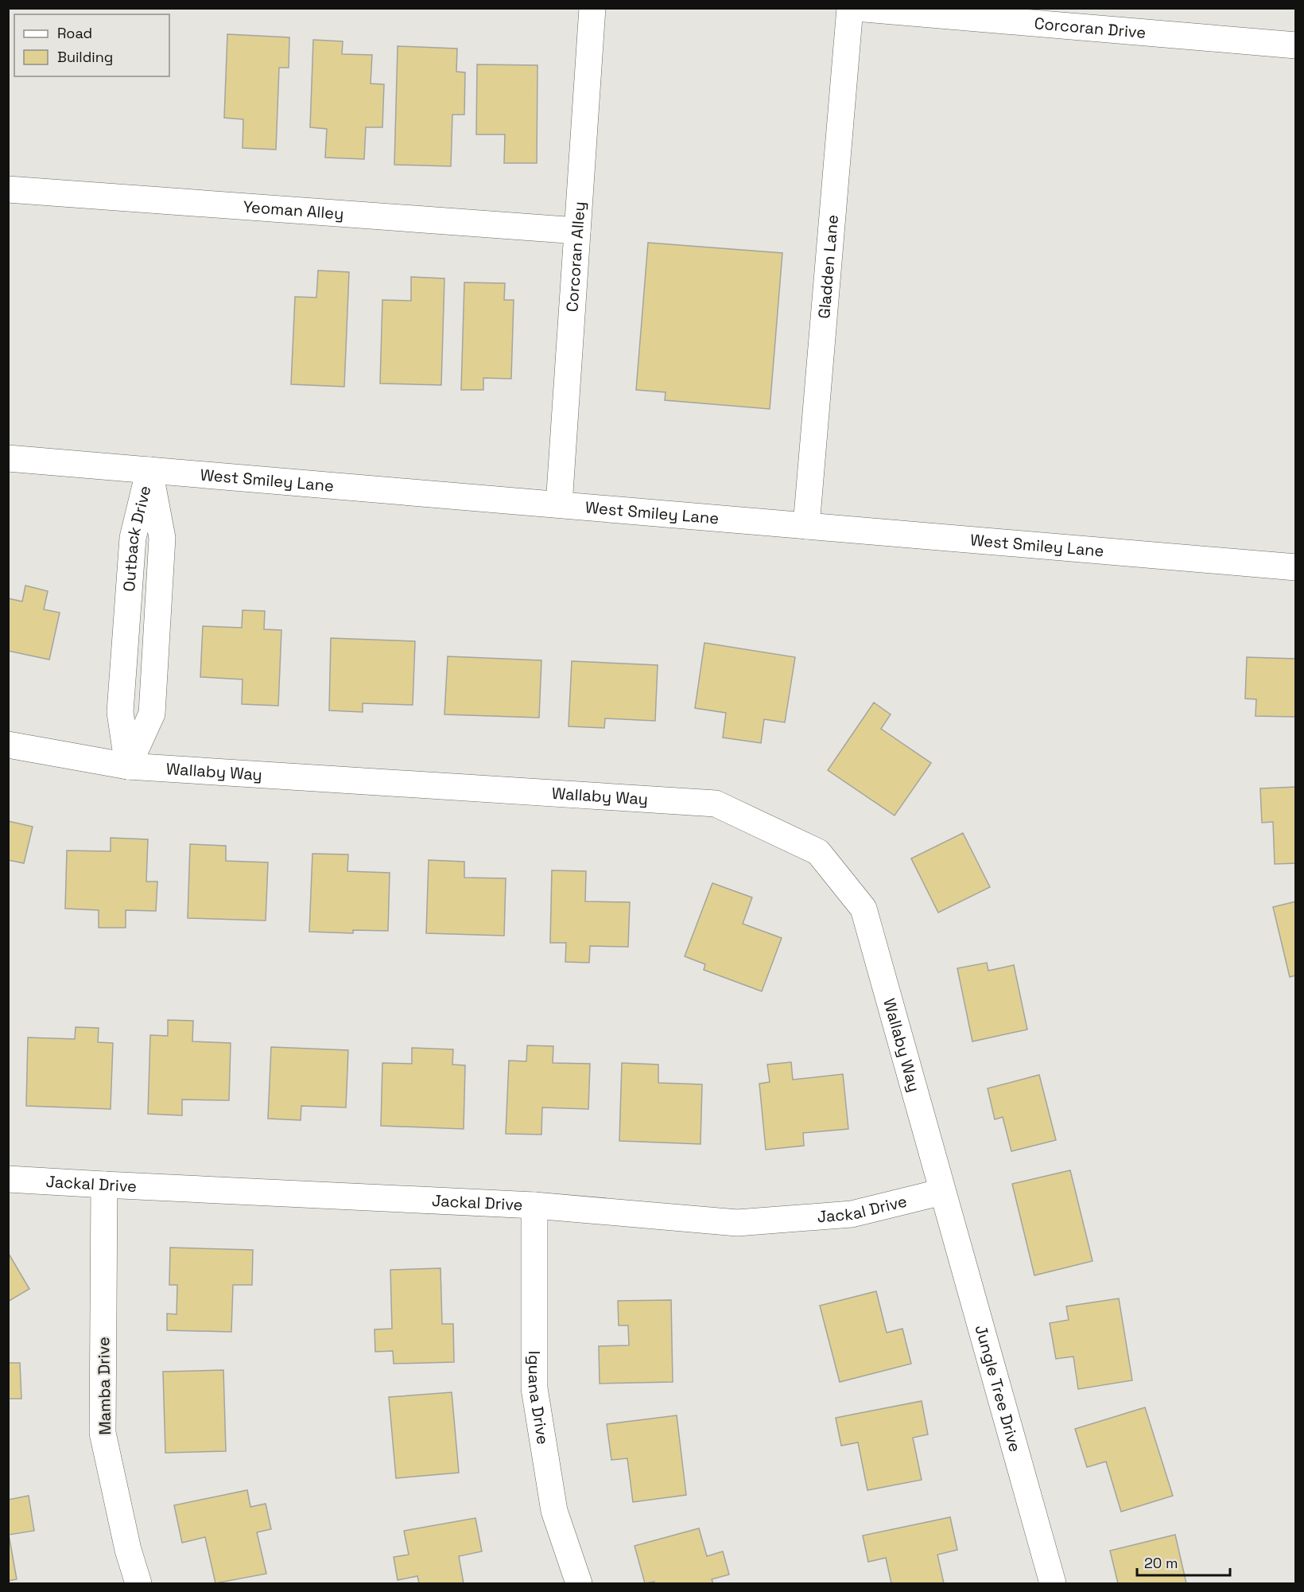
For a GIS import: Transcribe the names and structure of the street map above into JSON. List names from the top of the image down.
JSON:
{
  "streets": {
    "street": [
      "Corcoran Drive",
      "Yeoman Alley",
      "Corcoran Alley",
      "Gladden Lane",
      "West Smiley Lane",
      "Outback Drive",
      "Wallaby Way",
      "Jackal Drive",
      "Mamba Drive",
      "Jungle Tree Drive",
      "Iguana Drive"
    ]
  },
  "crossings": [
    ["Yeoman Alley", "Corcoran Alley"],
    ["Corcoran Alley", "West Smiley Lane"],
    ["Gladden Lane", "West Smiley Lane"],
    ["West Smiley Lane", "Outback Drive"],
    ["Outback Drive", "Wallaby Way"],
    ["Wallaby Way", "Jackal Drive"],
    ["Wallaby Way", "Jungle Tree Drive"],
    ["Jackal Drive", "Mamba Drive"],
    ["Jackal Drive", "Jungle Tree Drive"],
    ["Jackal Drive", "Iguana Drive"]
  ],
  "legend": ["Road", "Building"],
  "scale_bar": "20 m"
}
